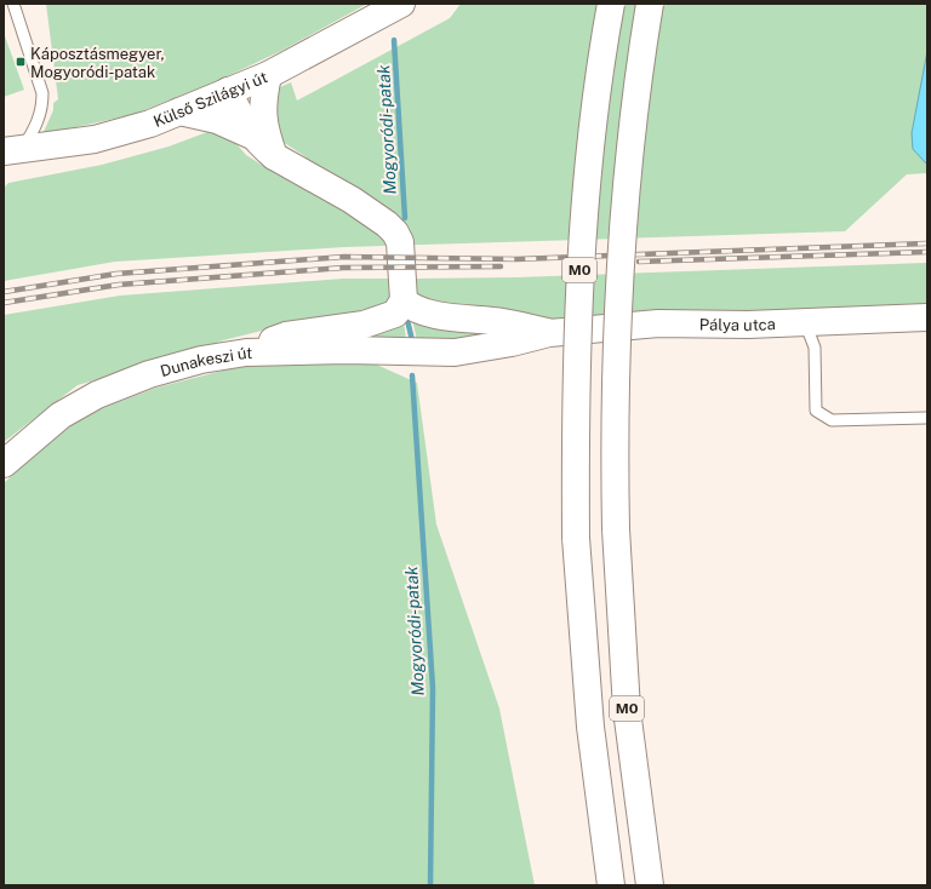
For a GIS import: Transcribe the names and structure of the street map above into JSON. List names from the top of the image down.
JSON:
{
  "streets": {
    "main road": [
      "Külső Szilágyi út",
      "M0",
      "Pálya utca",
      "Dunakeszi út"
    ]
  },
  "crossings": [
    ["Pálya utca", "Dunakeszi út"]
  ],
  "water": ["Mogyoródi-patak"],
  "places": {
    "transit": ["Káposztásmegyer, Mogyoródi-patak"]
  }
}
